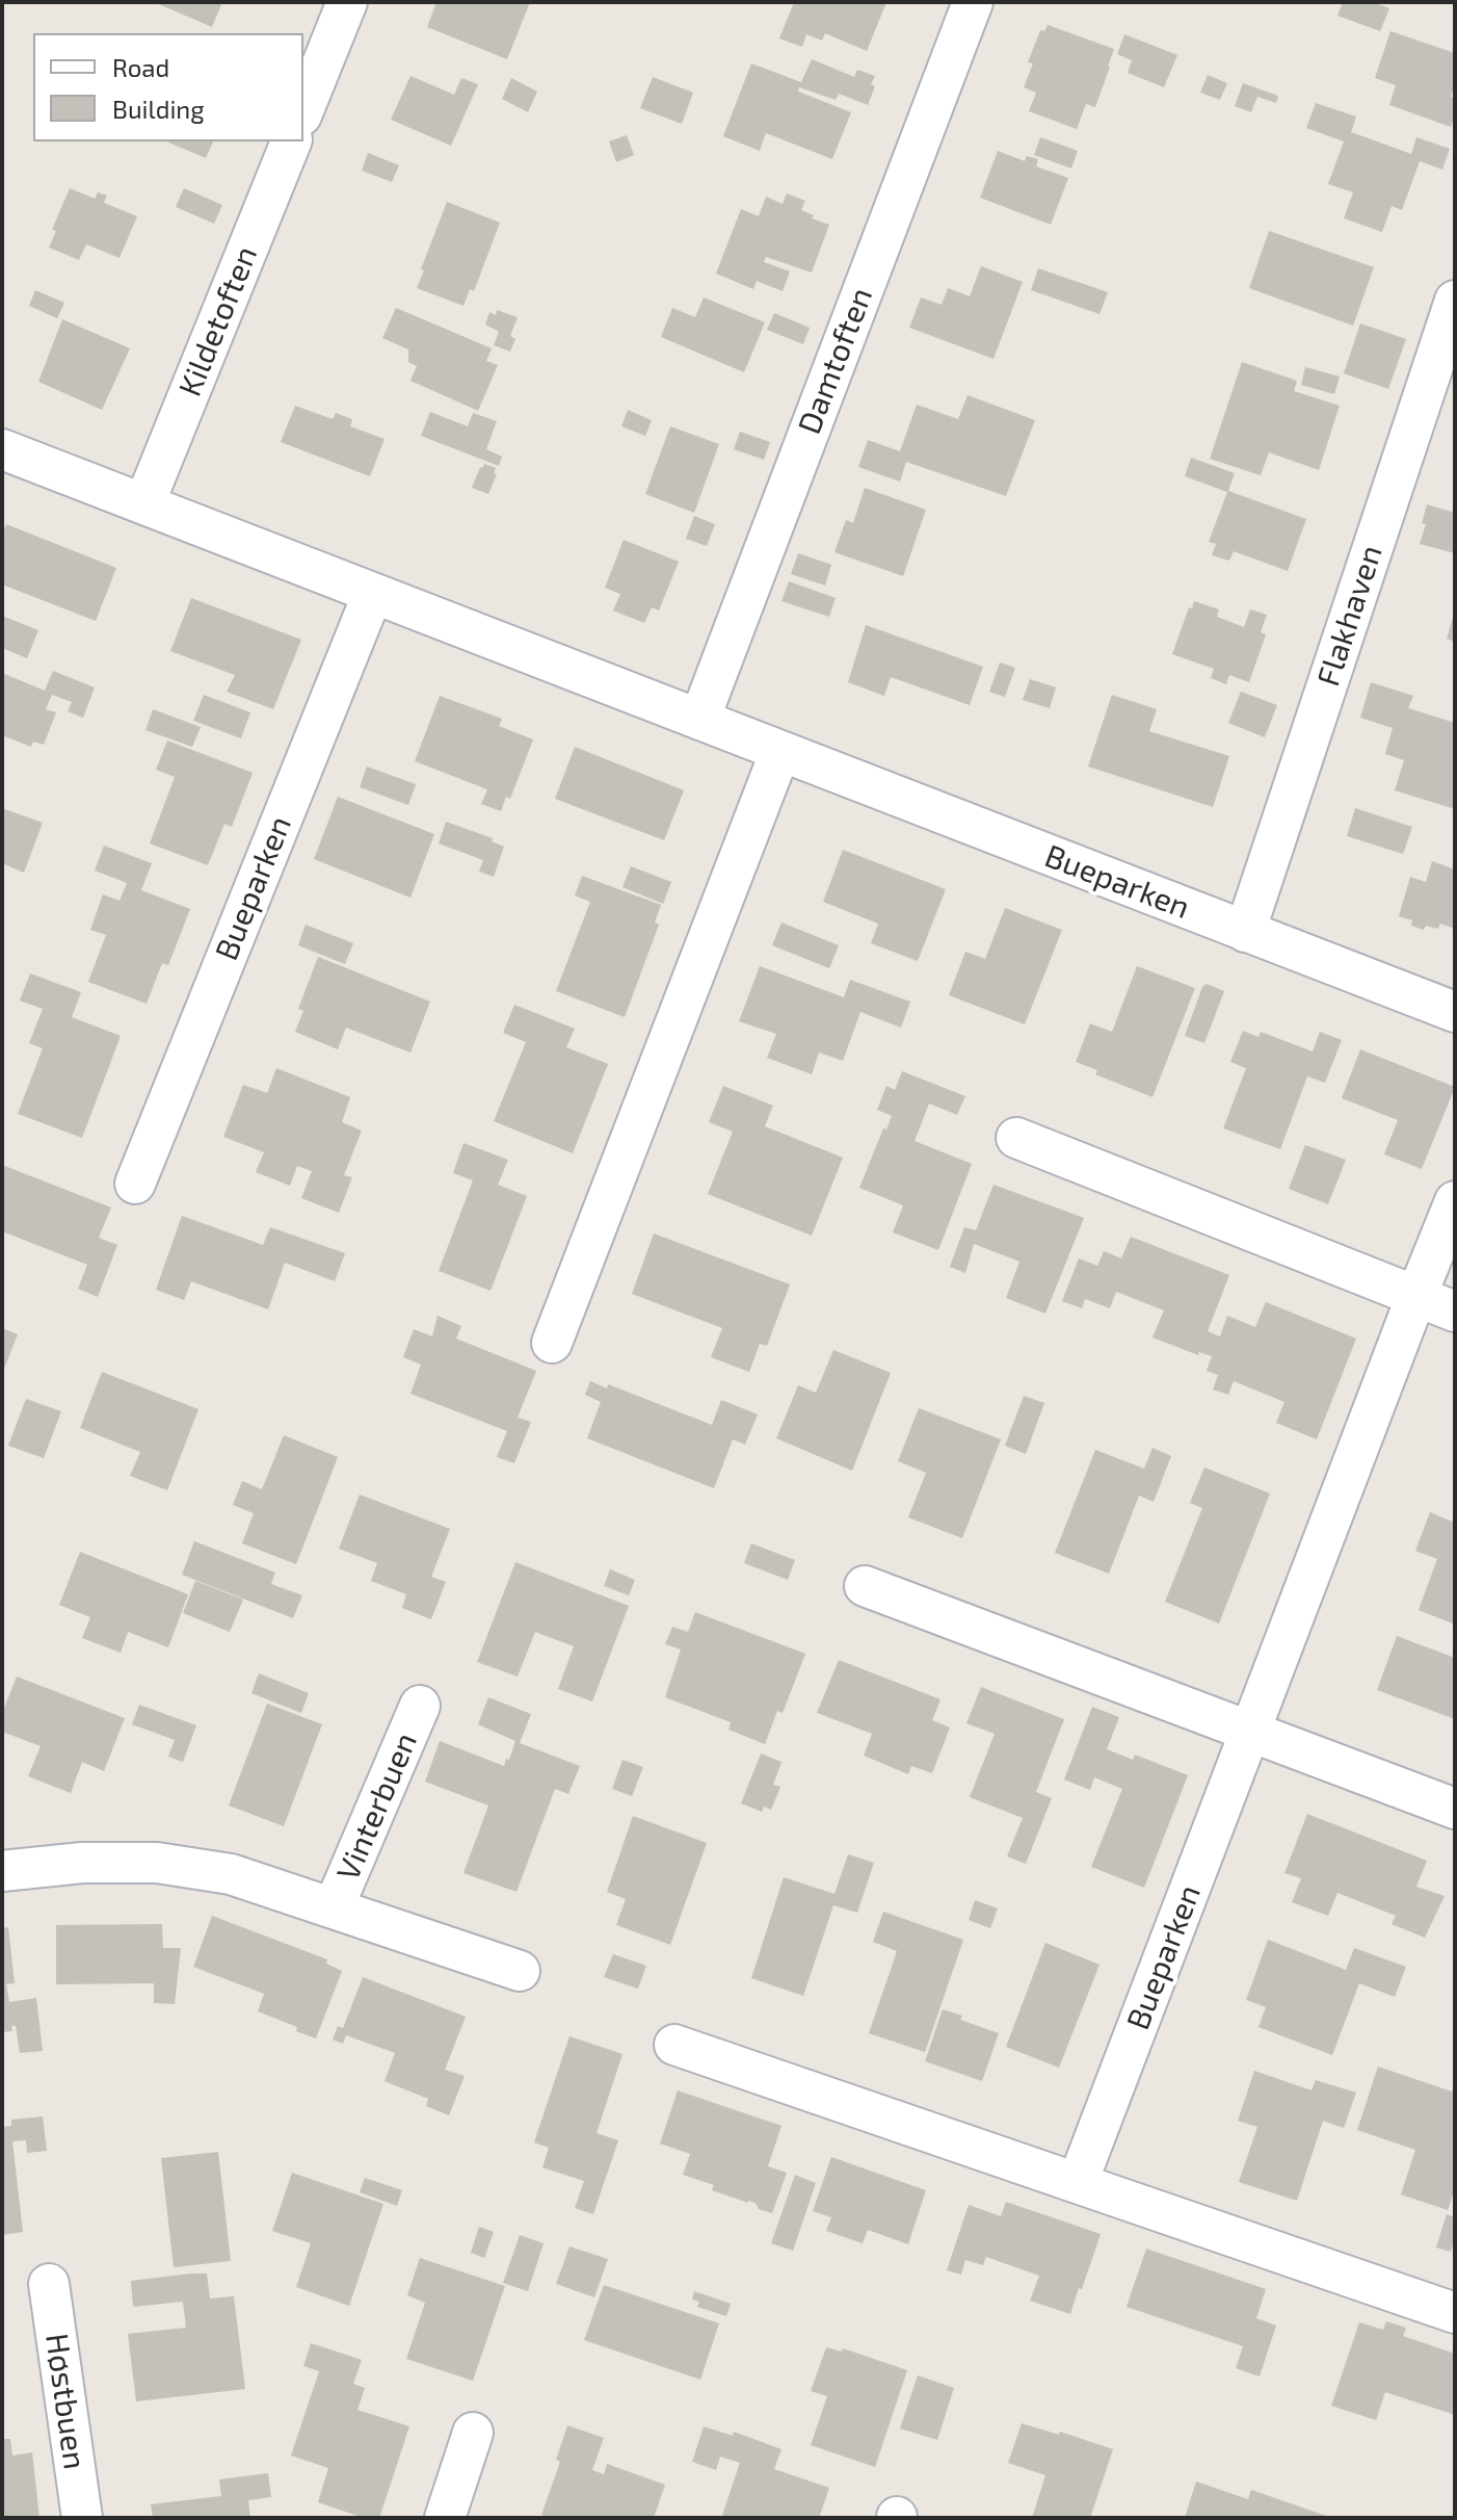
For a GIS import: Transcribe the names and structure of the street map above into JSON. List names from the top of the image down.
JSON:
{
  "streets": {
    "street": [
      "Kildetoften",
      "Damtoften",
      "Flakhaven",
      "Bueparken",
      "Vinterbuen",
      "Høstbuen"
    ]
  },
  "crossings": [
    ["Kildetoften", "Bueparken"],
    ["Damtoften", "Bueparken"],
    ["Flakhaven", "Bueparken"]
  ],
  "legend": ["Road", "Building"]
}
